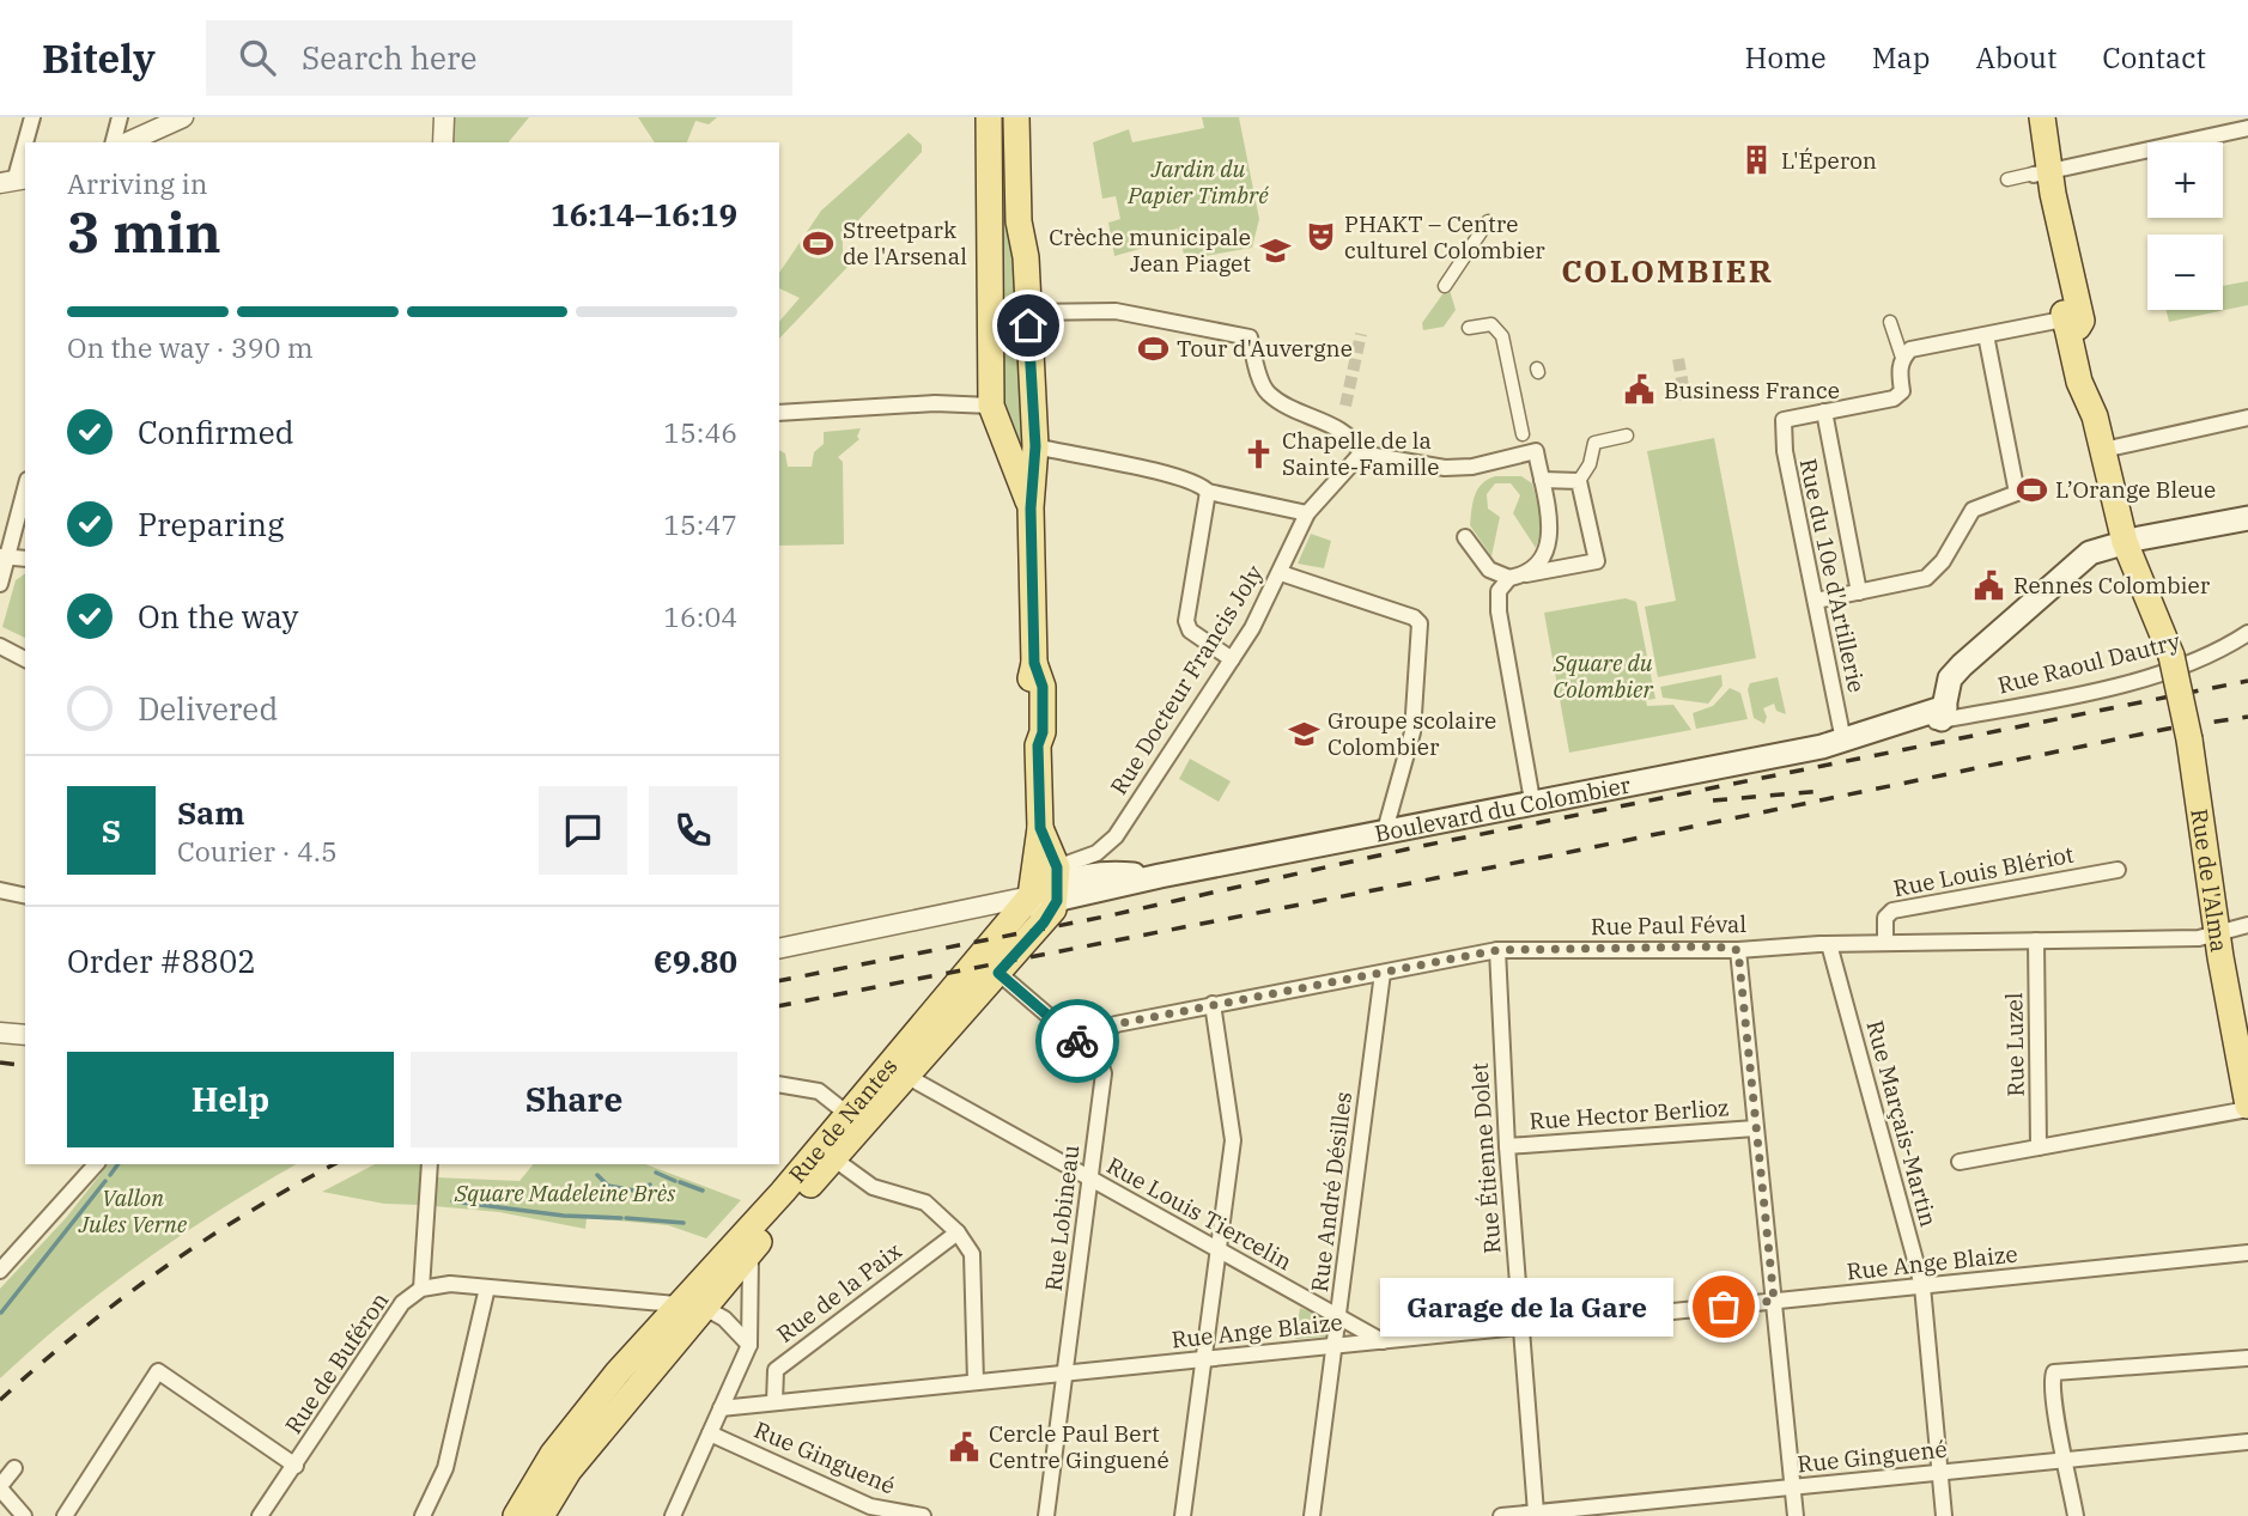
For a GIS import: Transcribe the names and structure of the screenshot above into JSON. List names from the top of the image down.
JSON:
{
  "streets": {
    "main road": ["Boulevard du Colombier", "Rue de l'Alma", "Rue de Nantes"],
    "street": [
      "Rue du 10e d'Artillerie",
      "Rue Raoul Dautry",
      "Rue Docteur Francis Joly",
      "Rue Louis Blériot",
      "Rue Paul Féval",
      "Rue Luzel",
      "Rue Hector Berlioz",
      "Rue Marçais-Martin",
      "Rue Étienne Dolet",
      "Rue André Désilles",
      "Rue Louis Tiercelin",
      "Rue Lobineau",
      "Rue Ange Blaize",
      "Rue de la Paix",
      "Rue de Buféron",
      "Rue Ginguené"
    ]
  },
  "crossings": [
    ["Rue du 10e d'Artillerie", "Boulevard du Colombier"],
    ["Rue Raoul Dautry", "Boulevard du Colombier"],
    ["Boulevard du Colombier", "Rue de Nantes"],
    ["Rue Louis Blériot", "Rue Paul Féval"],
    ["Rue de l'Alma", "Rue Paul Féval"],
    ["Rue Paul Féval", "Rue Luzel"],
    ["Rue Paul Féval", "Rue Marçais-Martin"],
    ["Rue Paul Féval", "Rue Étienne Dolet"],
    ["Rue Paul Féval", "Rue André Désilles"],
    ["Rue Paul Féval", "Rue Lobineau"],
    ["Rue Hector Berlioz", "Rue Étienne Dolet"],
    ["Rue de Nantes", "Rue Louis Tiercelin"],
    ["Rue de Nantes", "Rue Lobineau"],
    ["Rue de Nantes", "Rue de Buféron"],
    ["Rue Marçais-Martin", "Rue Ange Blaize"],
    ["Rue Marçais-Martin", "Rue Ginguené"],
    ["Rue Étienne Dolet", "Rue Ange Blaize"],
    ["Rue Étienne Dolet", "Rue Ginguené"],
    ["Rue André Désilles", "Rue Louis Tiercelin"],
    ["Rue André Désilles", "Rue Ange Blaize"],
    ["Rue Louis Tiercelin", "Rue Lobineau"],
    ["Rue Louis Tiercelin", "Rue Ange Blaize"],
    ["Rue Lobineau", "Rue Ange Blaize"],
    ["Rue Ange Blaize", "Rue de la Paix"]
  ],
  "districts": ["COLOMBIER"],
  "parks": [
    "Jardin du Papier Timbré",
    "Square du Colombier",
    "Square Madeleine Brès",
    "Vallon Jules Verne"
  ],
  "places": {
    "building": ["L'Éperon"],
    "theatre": ["PHAKT – Centre culturel Colombier"],
    "sports": ["Streetpark de l'Arsenal", "Tour d'Auvergne", "L’Orange Bleue"],
    "school or university": ["Crèche municipale Jean Piaget", "Groupe scolaire Colombier"],
    "public building": ["Business France", "Rennes Colombier", "Cercle Paul Bert Centre Ginguené"],
    "church": ["Chapelle de la Sainte-Famille"],
    "other": ["Garage de la Gare"]
  },
  "page": {
    "header": "Bitely",
    "search": "Search here",
    "nav": [
      "Home",
      "Map",
      "About",
      "Contact"
    ],
    "map_buttons": ["+", "−"],
    "heading": ["3 min", "Arriving in", "16:14–16:19"],
    "panel": [
      "Sam",
      "Courier · 4.5",
      "Order #8802",
      "€9.80"
    ],
    "bar": "On the way · 390 m",
    "list": [
      ["Confirmed", "15:46"],
      ["Preparing", "15:47"],
      ["On the way", "16:04"],
      "Delivered"
    ],
    "round": "S",
    "buttons": ["Help", "Share"],
    "bubble": "Garage de la Gare"
  }
}
